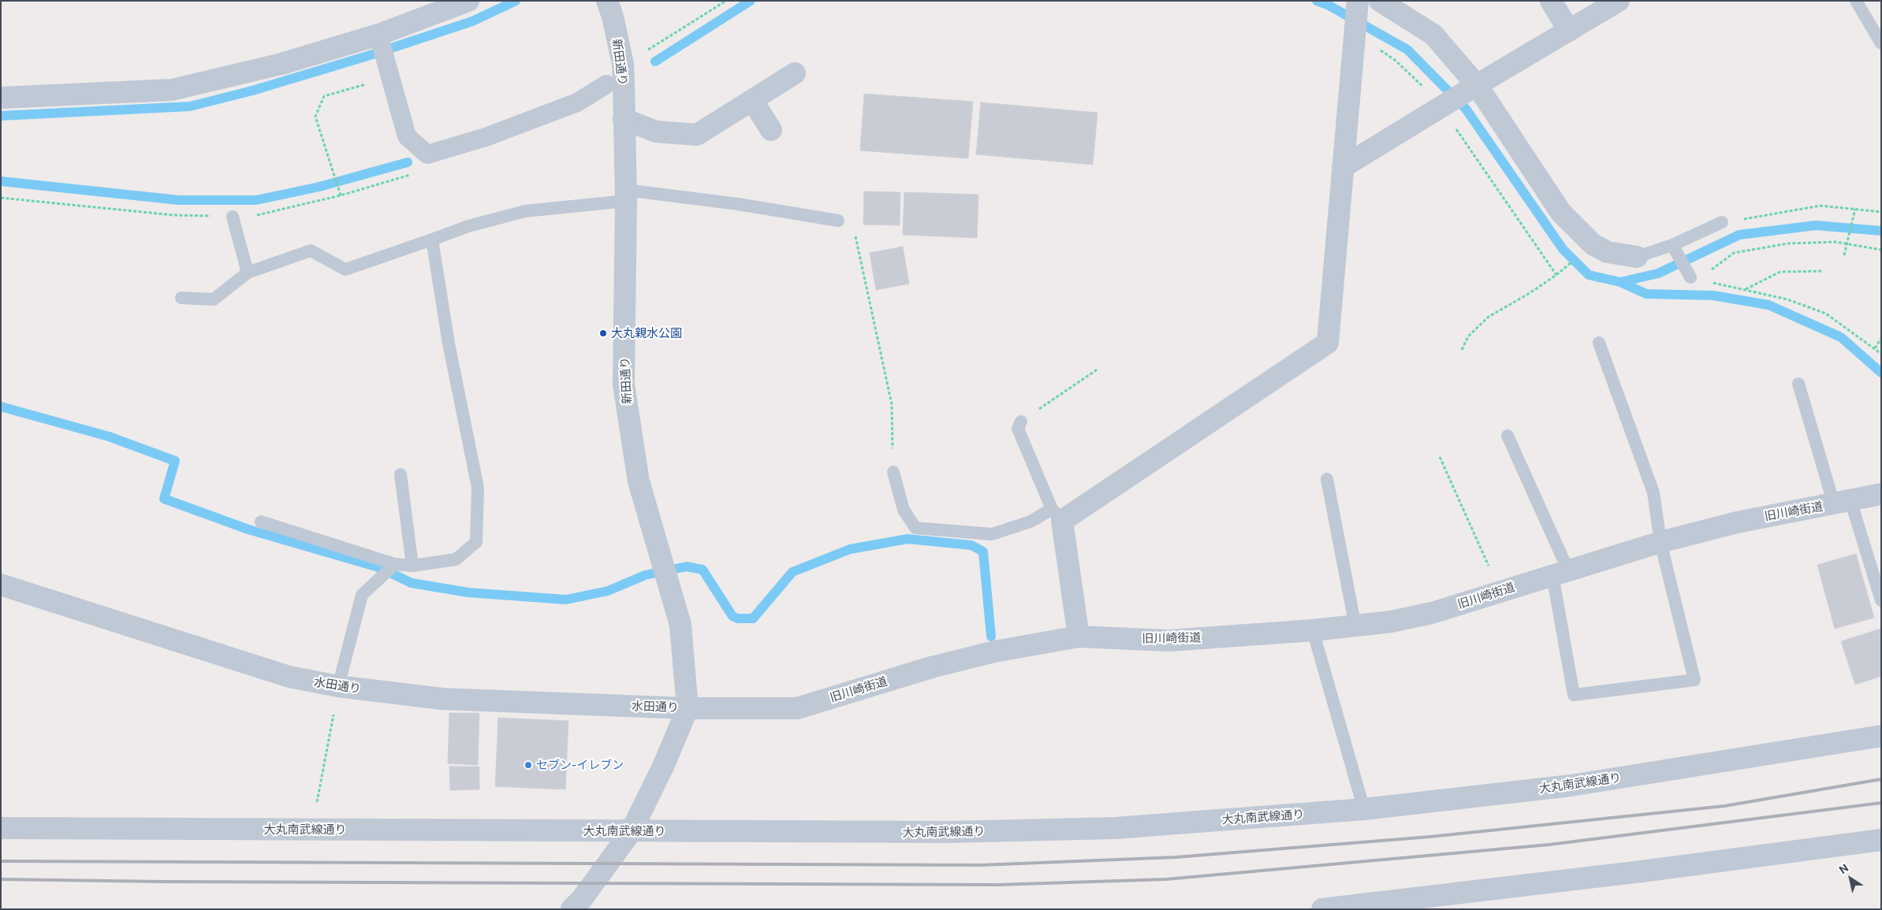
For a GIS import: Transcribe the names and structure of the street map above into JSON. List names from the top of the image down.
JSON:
{
  "streets": {
    "street": [
      "新田通り",
      "旧川崎街道",
      "水田通り",
      "大丸南武線通り"
    ]
  },
  "crossings": [
    ["新田通り", "旧川崎街道"],
    ["新田通り", "水田通り"],
    ["旧川崎街道", "水田通り"]
  ],
  "places": ["大丸親水公園", "セブン-イレブン"],
  "north": "top left"
}
